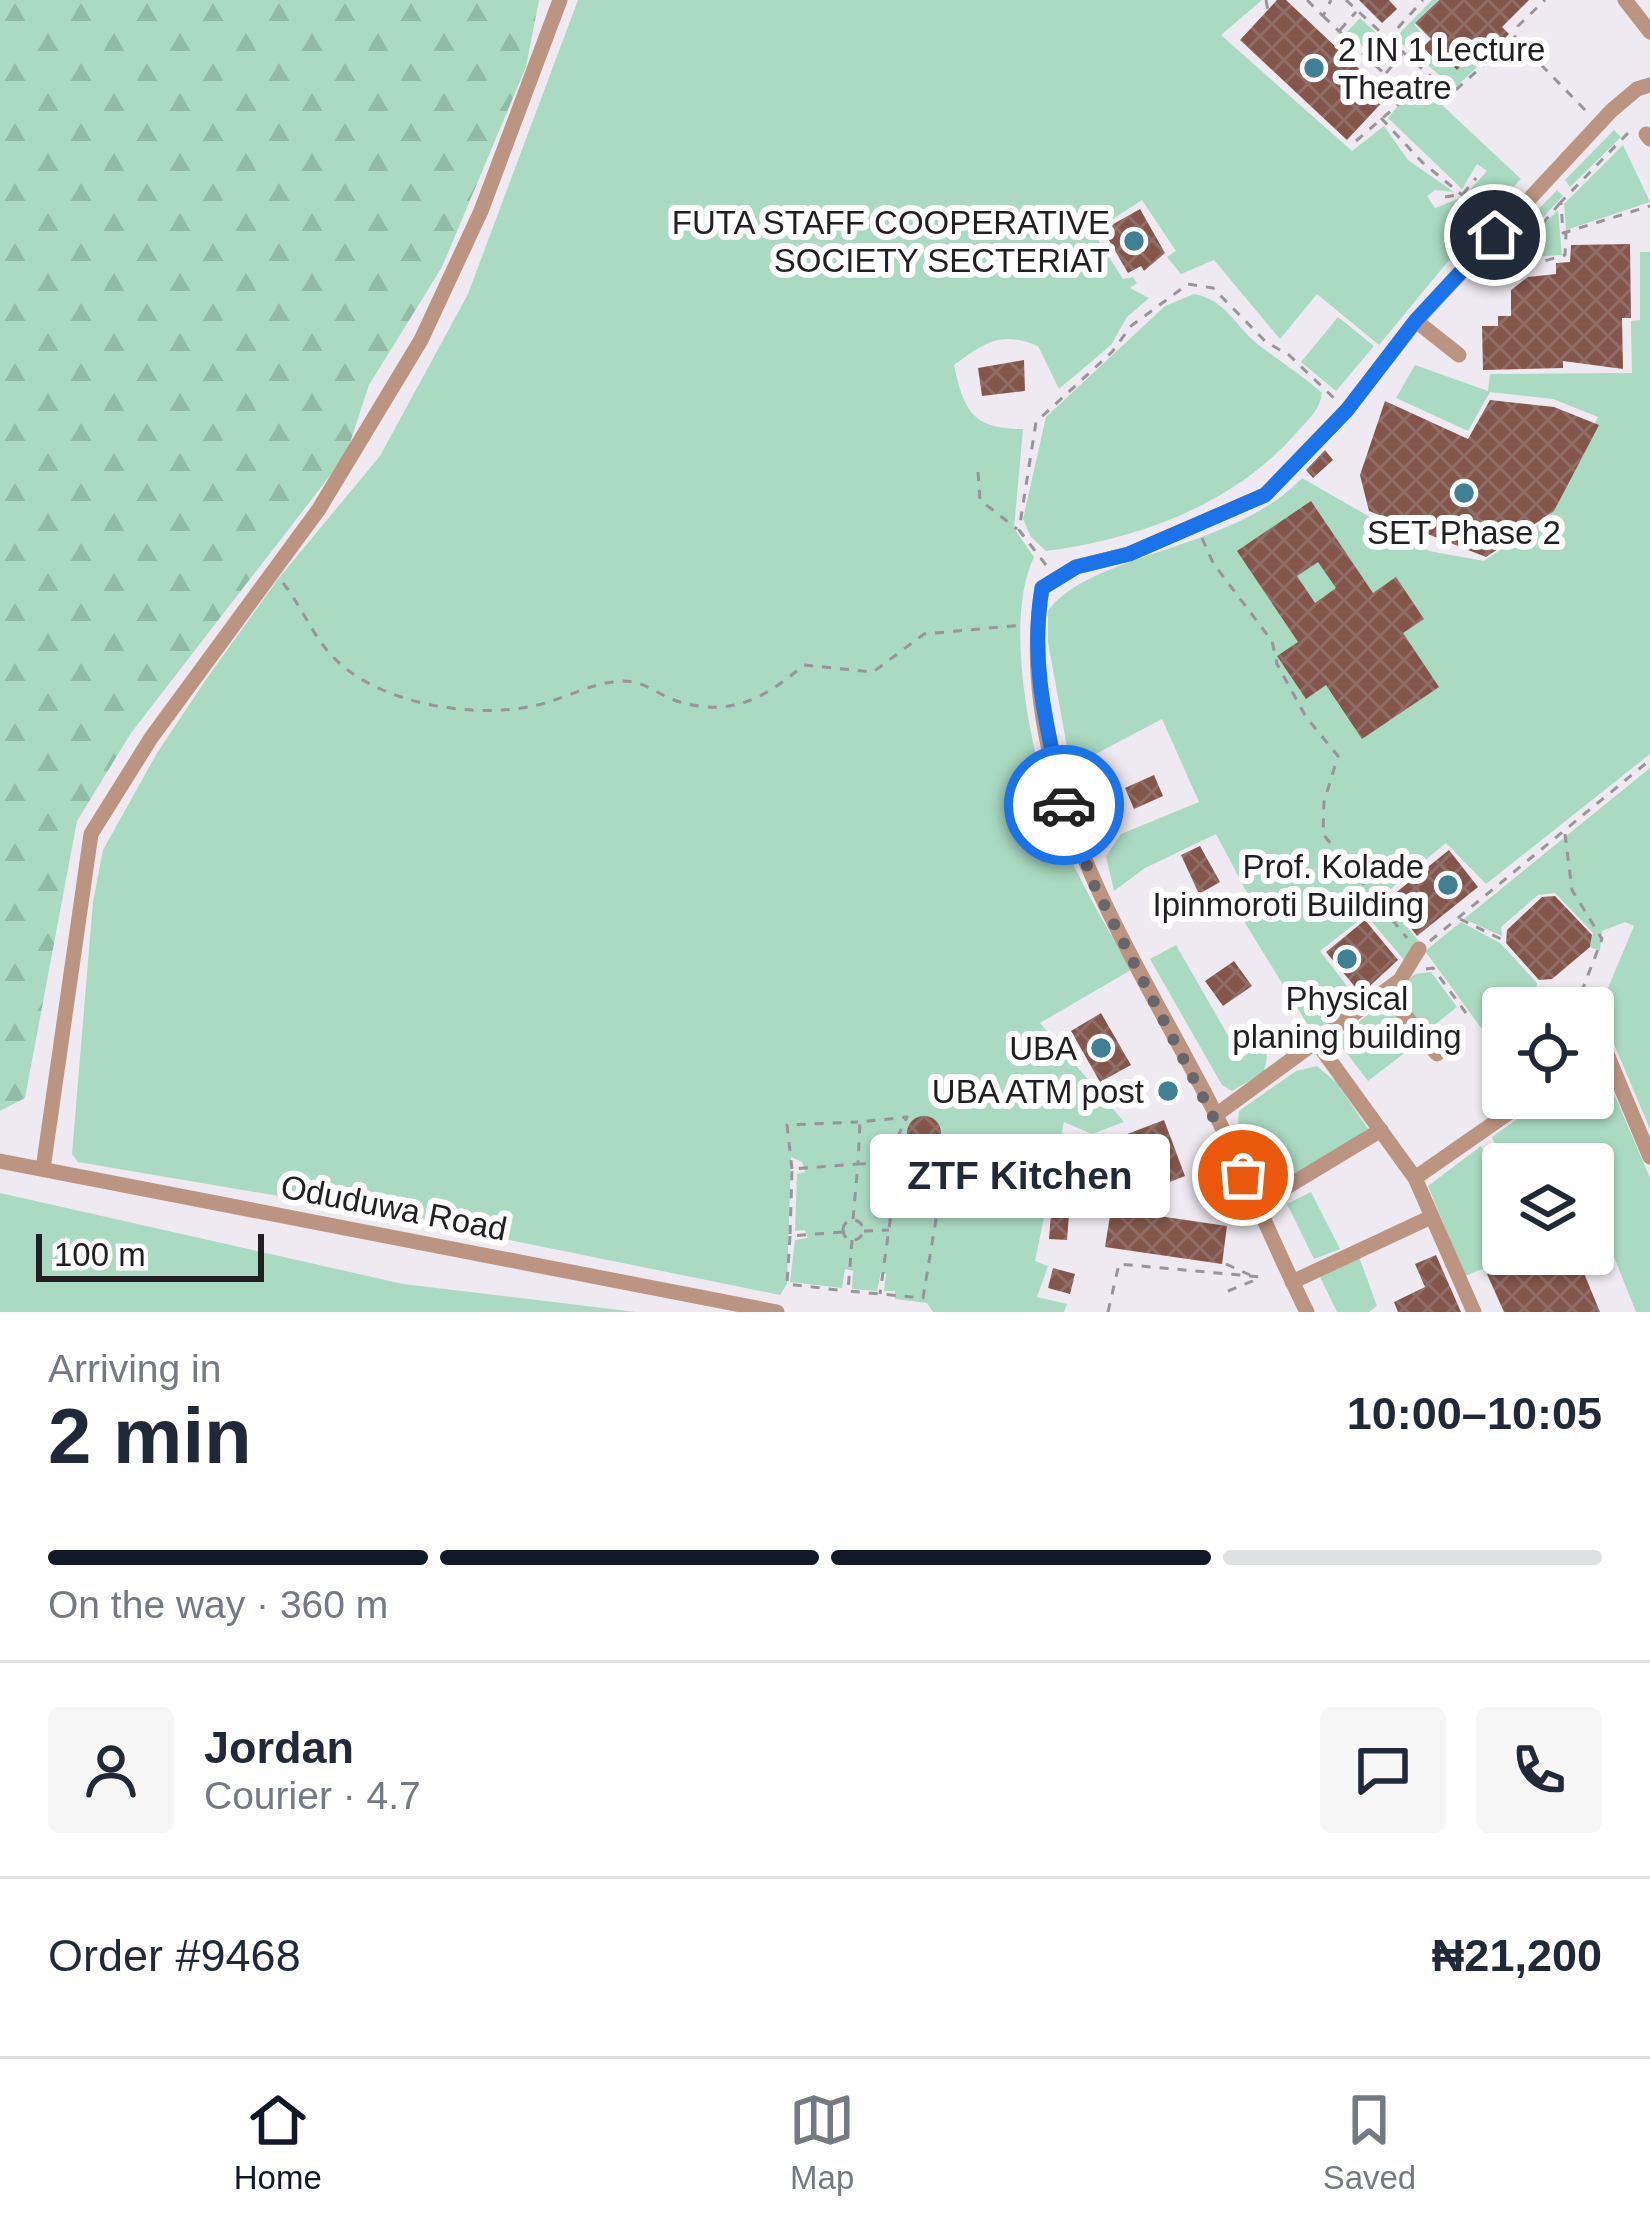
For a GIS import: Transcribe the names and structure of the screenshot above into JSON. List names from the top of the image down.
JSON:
{
  "streets": {
    "street": ["Oduduwa Road"]
  },
  "places": [
    "2 IN 1 Lecture Theatre",
    "FUTA STAFF COOPERATIVE SOCIETY SECTERIAT",
    "SET Phase 2",
    "Prof. Kolade Ipinmoroti Building",
    "Physical planing building",
    "UBA",
    "UBA ATM post",
    "ZTF Kitchen"
  ],
  "scale_bar": "100 m",
  "page": {
    "bubble": "ZTF Kitchen",
    "scale": "100 m",
    "heading": ["2 min", "Arriving in", "10:00–10:05"],
    "panel": [
      "Jordan",
      "Courier · 4.7",
      "Order #9468",
      "₦21,200"
    ],
    "bar": "On the way · 360 m",
    "tabs": ["Home", "Map", "Saved"]
  }
}
